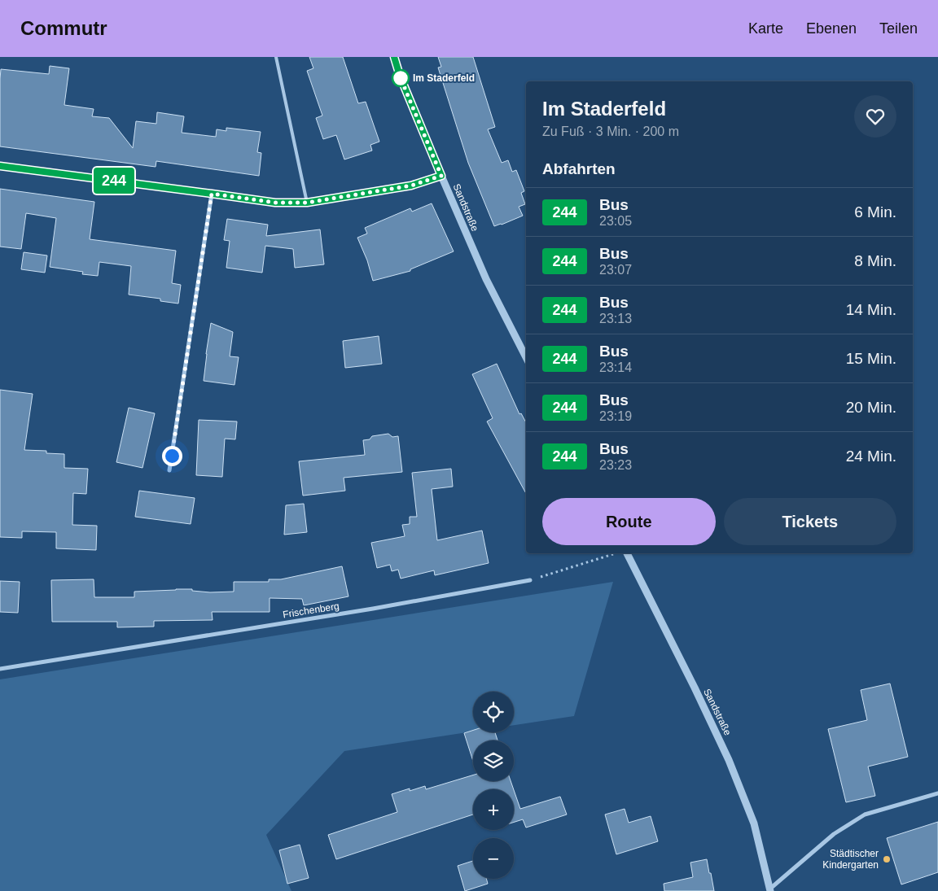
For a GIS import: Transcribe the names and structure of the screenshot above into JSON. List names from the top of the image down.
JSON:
{
  "streets": {
    "street": ["Sandstraße", "Frischenberg"]
  },
  "places": ["Im Staderfeld", "Städtischer Kindergarten"],
  "lines": ["bus line 244"],
  "page": {
    "header": "Commutr",
    "nav": ["Karte", "Ebenen", "Teilen"],
    "on_map": "244",
    "heading": [
      ["Im Staderfeld", "Zu Fuß · 3 Min. · 200 m"],
      "Abfahrten"
    ],
    "list": [
      {
        "mark": "244",
        "name": "Bus",
        "note": "23:05",
        "value": "6 Min."
      },
      {
        "mark": "244",
        "name": "Bus",
        "note": "23:07",
        "value": "8 Min."
      },
      {
        "mark": "244",
        "name": "Bus",
        "note": "23:13",
        "value": "14 Min."
      },
      {
        "mark": "244",
        "name": "Bus",
        "note": "23:14",
        "value": "15 Min."
      },
      {
        "mark": "244",
        "name": "Bus",
        "note": "23:19",
        "value": "20 Min."
      },
      {
        "mark": "244",
        "name": "Bus",
        "note": "23:23",
        "value": "24 Min."
      }
    ],
    "buttons": ["Route", "Tickets"],
    "map_buttons": ["+", "−"]
  }
}
